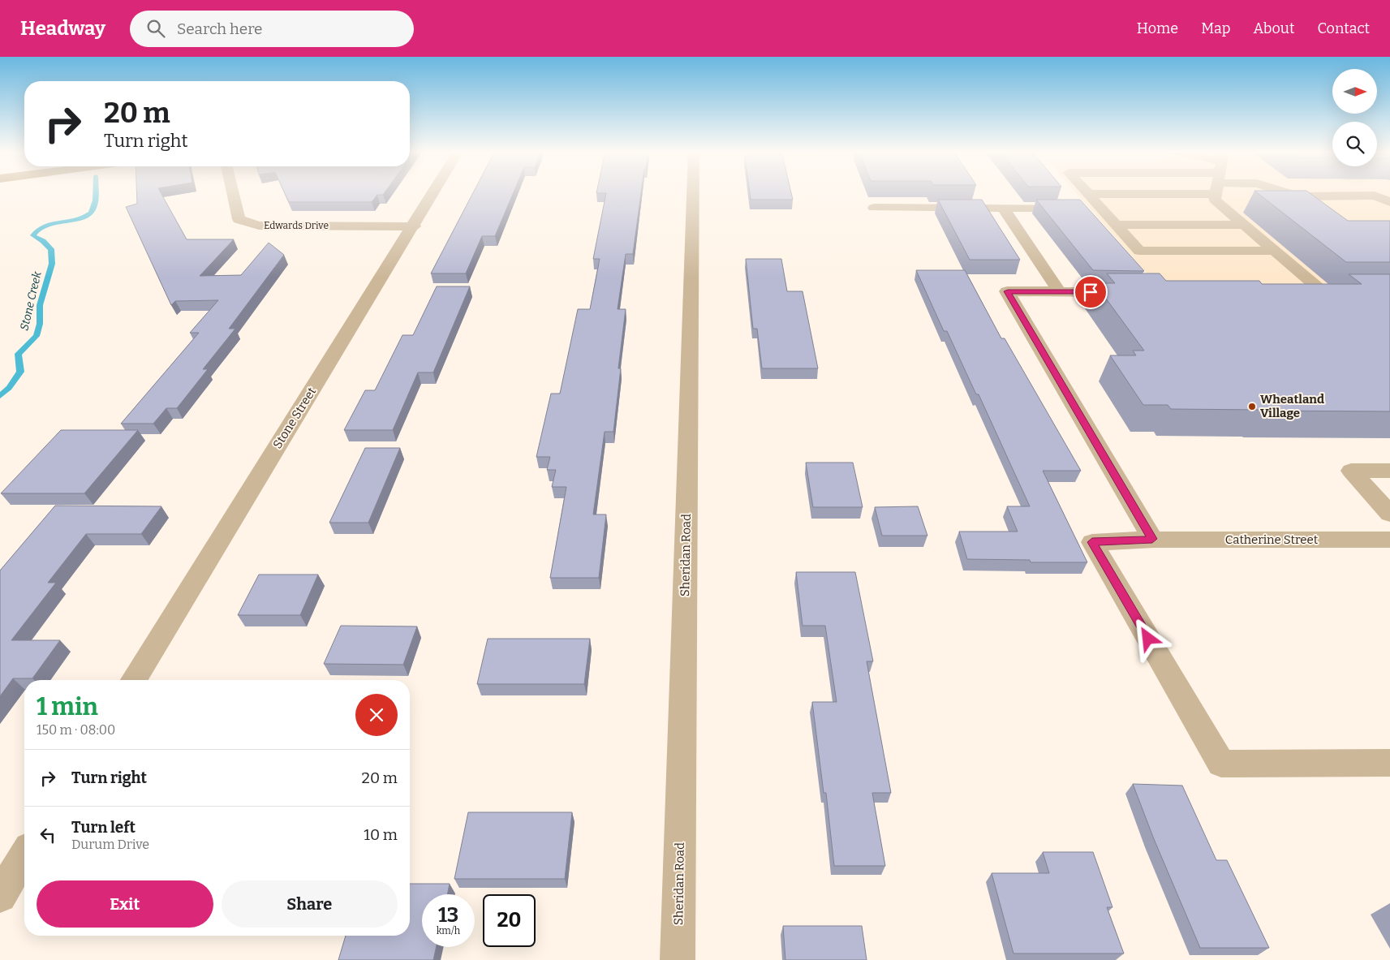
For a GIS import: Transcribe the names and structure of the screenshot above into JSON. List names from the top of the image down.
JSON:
{
  "streets": {
    "street": [
      "Edwards Drive",
      "Stone Street",
      "Catherine Street",
      "Sheridan Road"
    ]
  },
  "crossings": [
    ["Edwards Drive", "Stone Street"]
  ],
  "water": ["Stone Creek"],
  "places": ["Wheatland Village"],
  "north": "right",
  "page": {
    "header": "Headway",
    "search": "Search here",
    "nav": [
      "Home",
      "Map",
      "About",
      "Contact"
    ],
    "turn": ["20 m", "Turn right"],
    "heading": ["1 min", "150 m · 08:00"],
    "list": [
      {
        "name": "Turn right",
        "value": "20 m"
      },
      {
        "name": "Turn left",
        "note": "Durum Drive",
        "value": "10 m"
      }
    ],
    "buttons": ["Exit", "Share"],
    "speed": "13 km/h",
    "limit": "20"
  }
}
